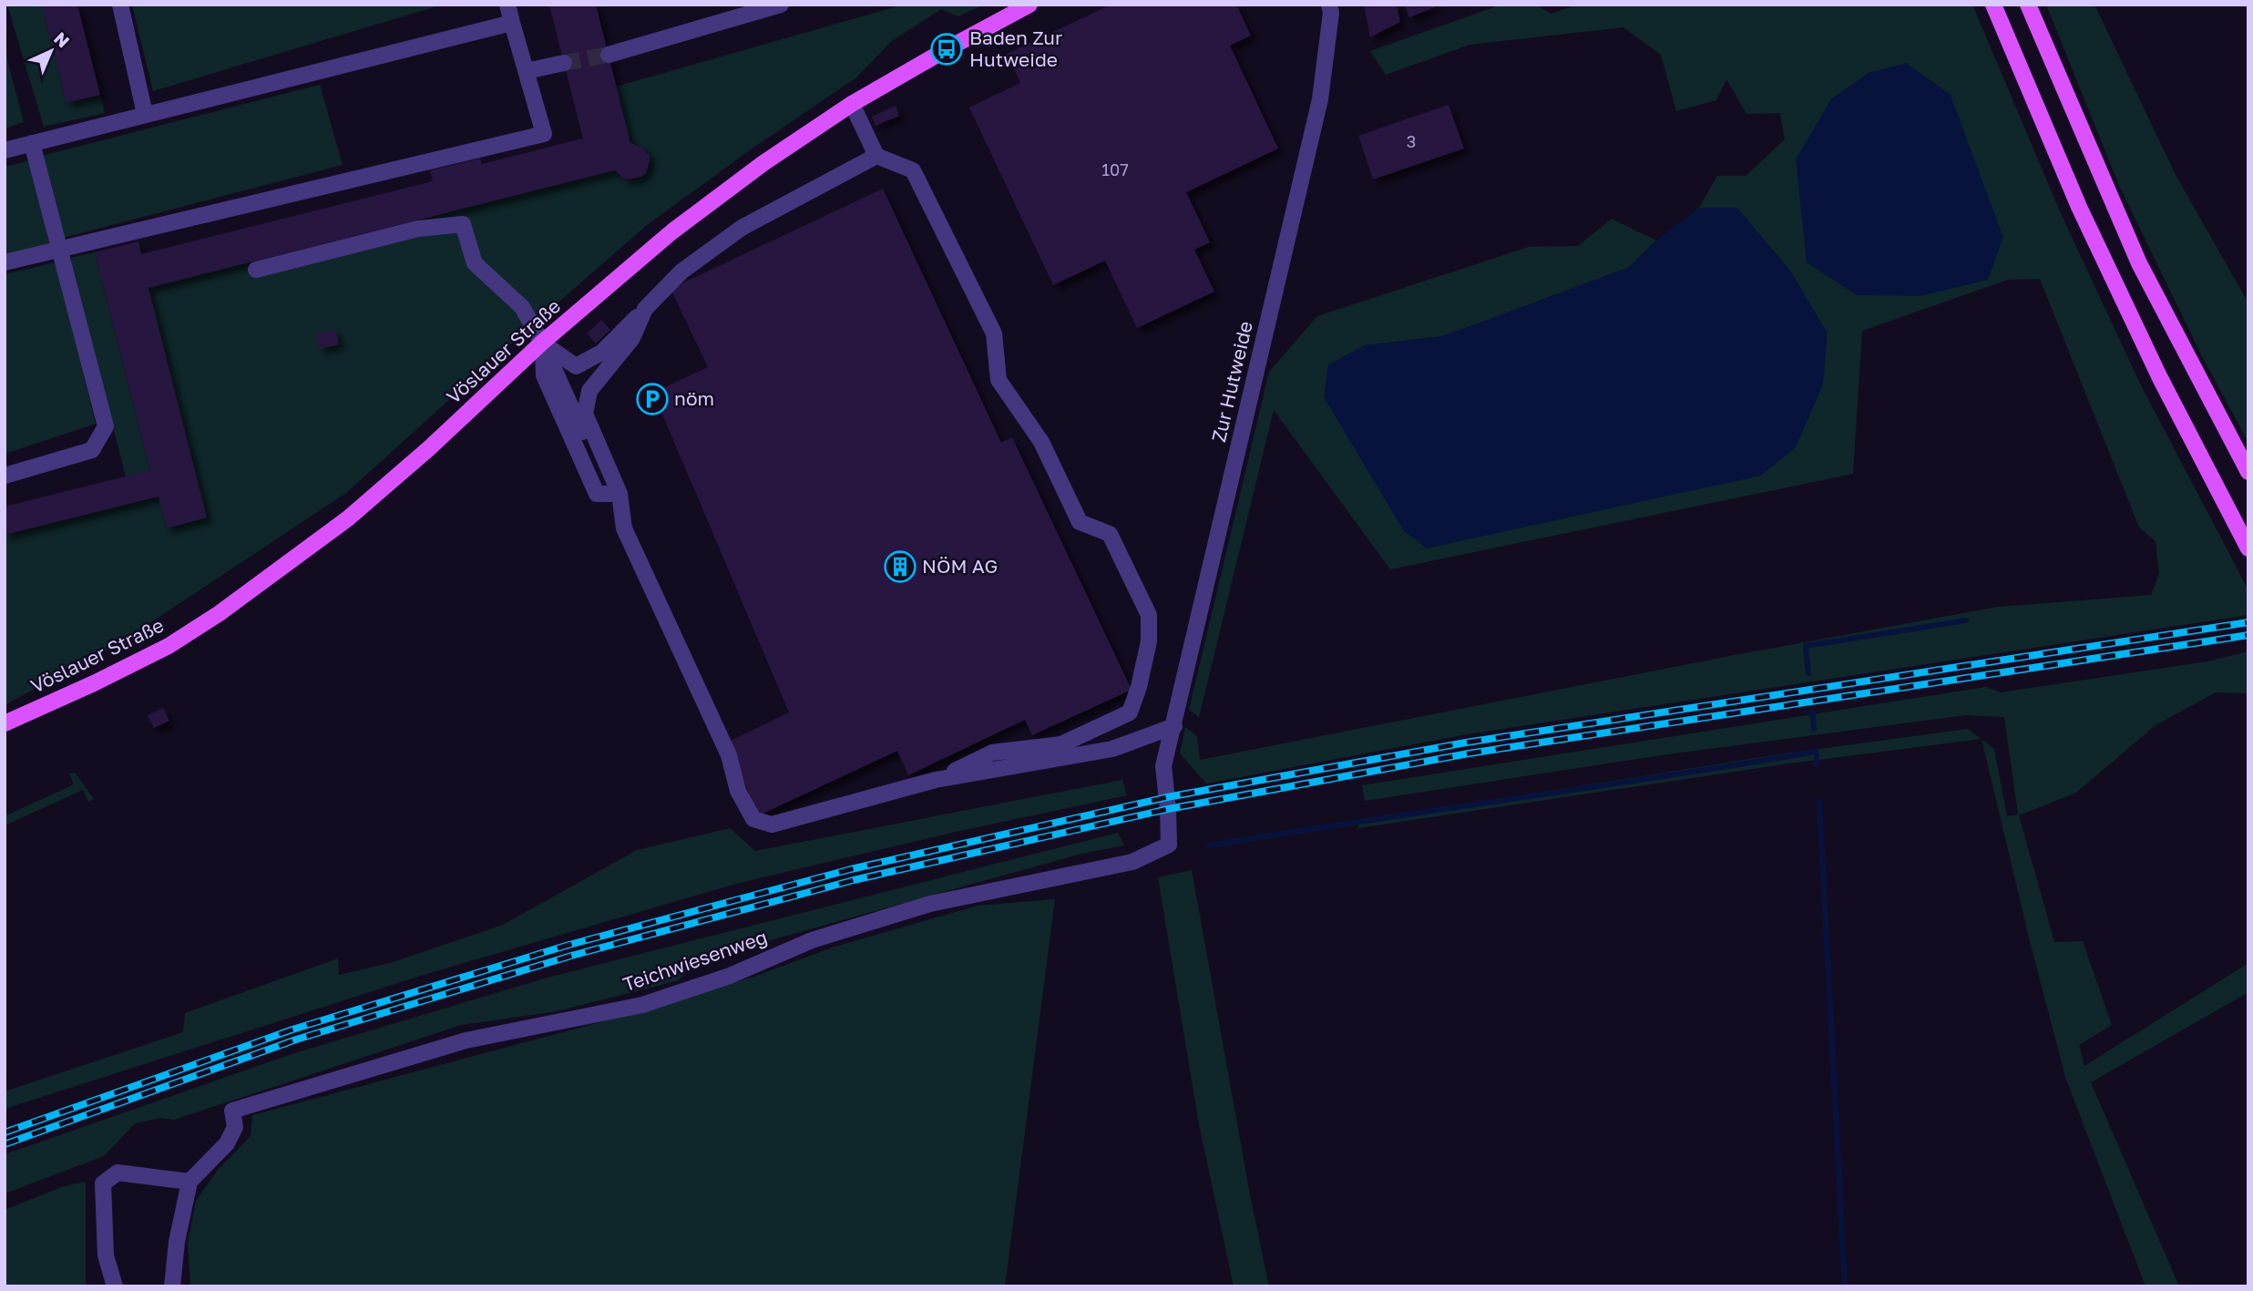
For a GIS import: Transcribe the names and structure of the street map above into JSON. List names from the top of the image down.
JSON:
{
  "streets": {
    "main road": ["Vöslauer Straße"],
    "street": ["Zur Hutweide", "Teichwiesenweg"]
  },
  "crossings": [
    ["Zur Hutweide", "Teichwiesenweg"]
  ],
  "places": {
    "bus stop": ["Baden Zur Hutweide"],
    "parking": ["nöm"],
    "building": ["NÖM AG"]
  },
  "house_numbers": ["3", "107"],
  "north": "top right"
}
